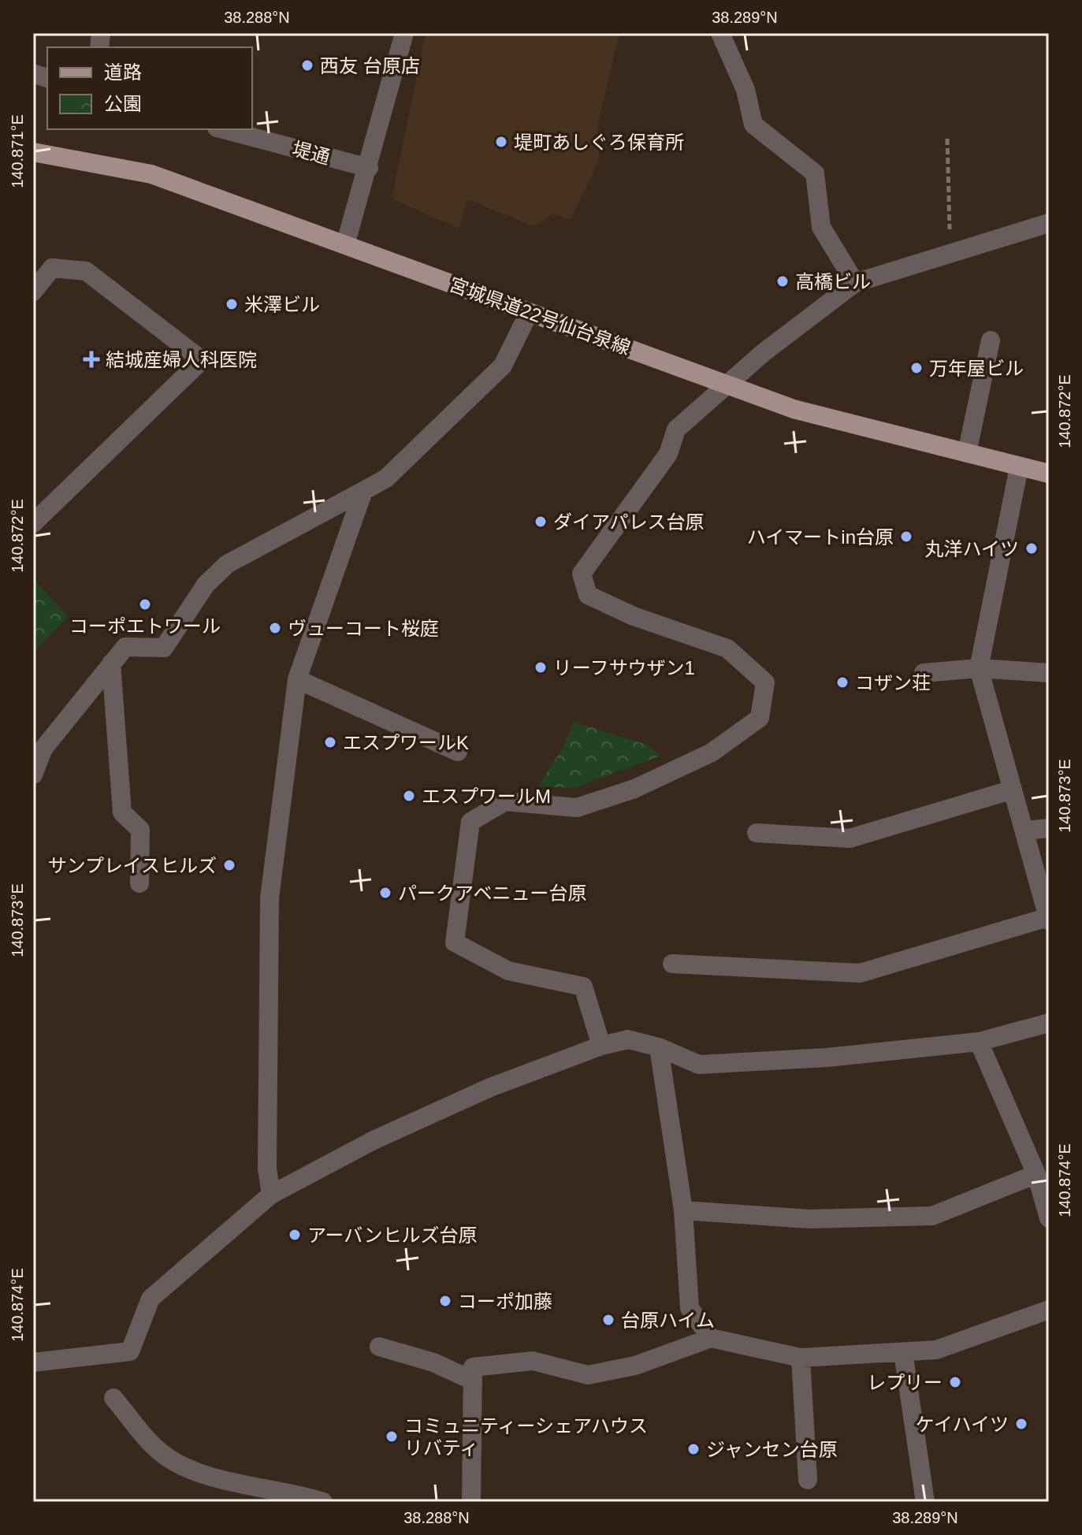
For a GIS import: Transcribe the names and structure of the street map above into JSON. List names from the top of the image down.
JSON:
{
  "streets": {
    "main road": ["宮城県道22号仙台泉線"],
    "street": ["堤通"]
  },
  "places": {
    "other": [
      "西友 台原店",
      "堤町あしぐろ保育所",
      "高橋ビル",
      "米澤ビル",
      "万年屋ビル",
      "ダイアパレス台原",
      "ハイマートin台原",
      "丸洋ハイツ",
      "コーポエトワール",
      "ヴューコート桜庭",
      "リーフサウザン1",
      "コザン荘",
      "エスプワールK",
      "エスプワールM",
      "サンプレイスヒルズ",
      "パークアベニュー台原",
      "アーバンヒルズ台原",
      "コーポ加藤",
      "台原ハイム",
      "レプリー",
      "ケイハイツ",
      "コミュニティーシェアハウス リバティ",
      "ジャンセン台原"
    ],
    "health": ["結城産婦人科医院"]
  },
  "legend": ["道路", "公園"],
  "coordinates": [
    "38.288°N",
    "38.289°N",
    "140.871°E",
    "140.872°E",
    "140.873°E",
    "140.874°E"
  ]
}
